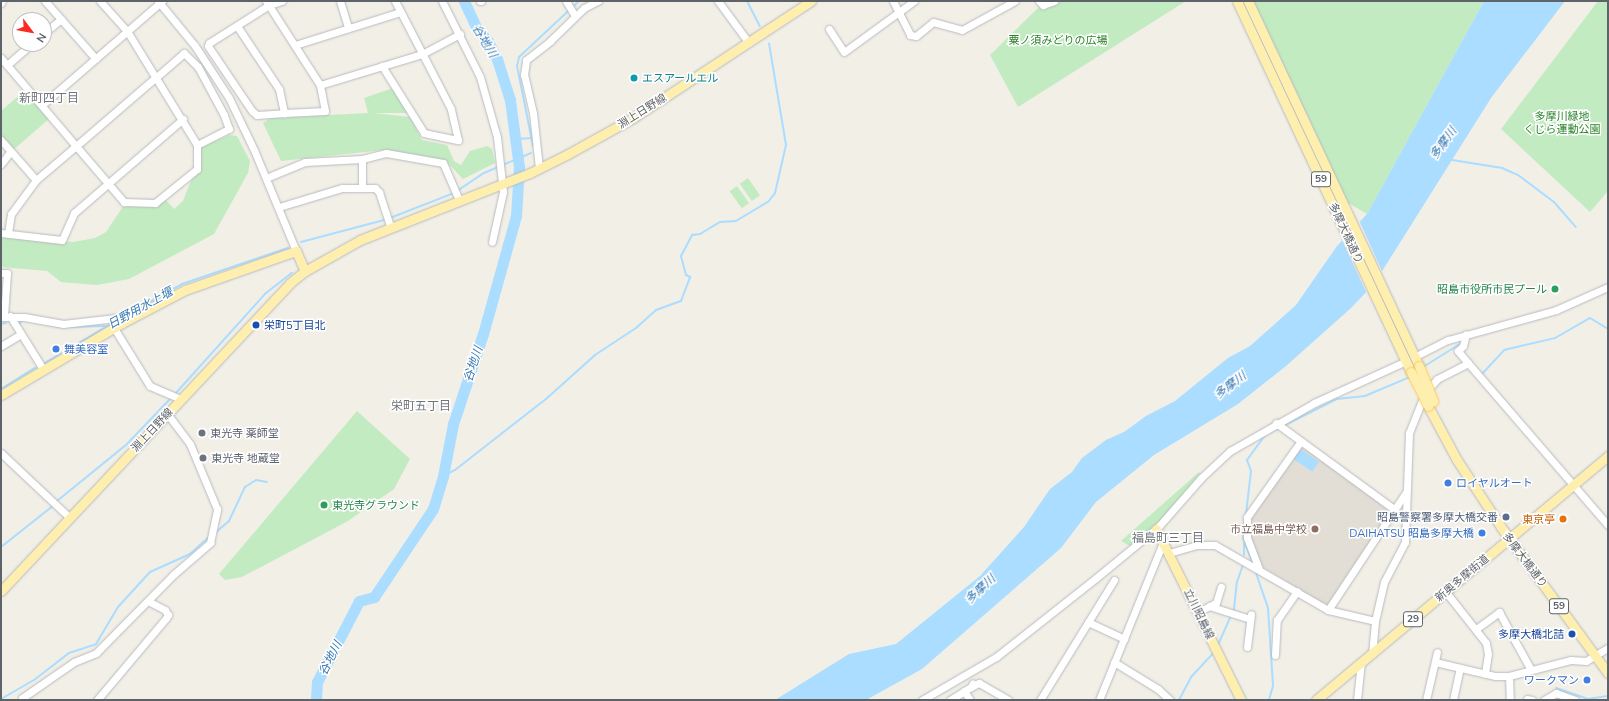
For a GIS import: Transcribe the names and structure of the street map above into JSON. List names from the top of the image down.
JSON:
{
  "streets": {
    "main road": [
      "淵上日野線",
      "59",
      "多摩大橋通り",
      "新奥多摩街道",
      "立川昭島線",
      "29"
    ]
  },
  "crossings": [
    ["多摩大橋通り", "新奥多摩街道"]
  ],
  "districts": ["新町四丁目", "栄町五丁目", "福島町三丁目"],
  "water": ["谷地川", "多摩川", "日野用水上堰"],
  "parks": ["粟ノ須みどりの広場", "多摩川緑地 くじら運動公園"],
  "places": [
    "エスアールエル",
    "昭島市役所市民プール",
    "栄町5丁目北",
    "舞美容室",
    "東光寺 薬師堂",
    "東光寺 地蔵堂",
    "ロイヤルオート",
    "東光寺グラウンド",
    "昭島警察署多摩大橋交番",
    "東京亭",
    "市立福島中学校",
    "DAIHATSU 昭島多摩大橋",
    "多摩大橋北詰",
    "ワークマン"
  ],
  "north": "bottom right"
}
